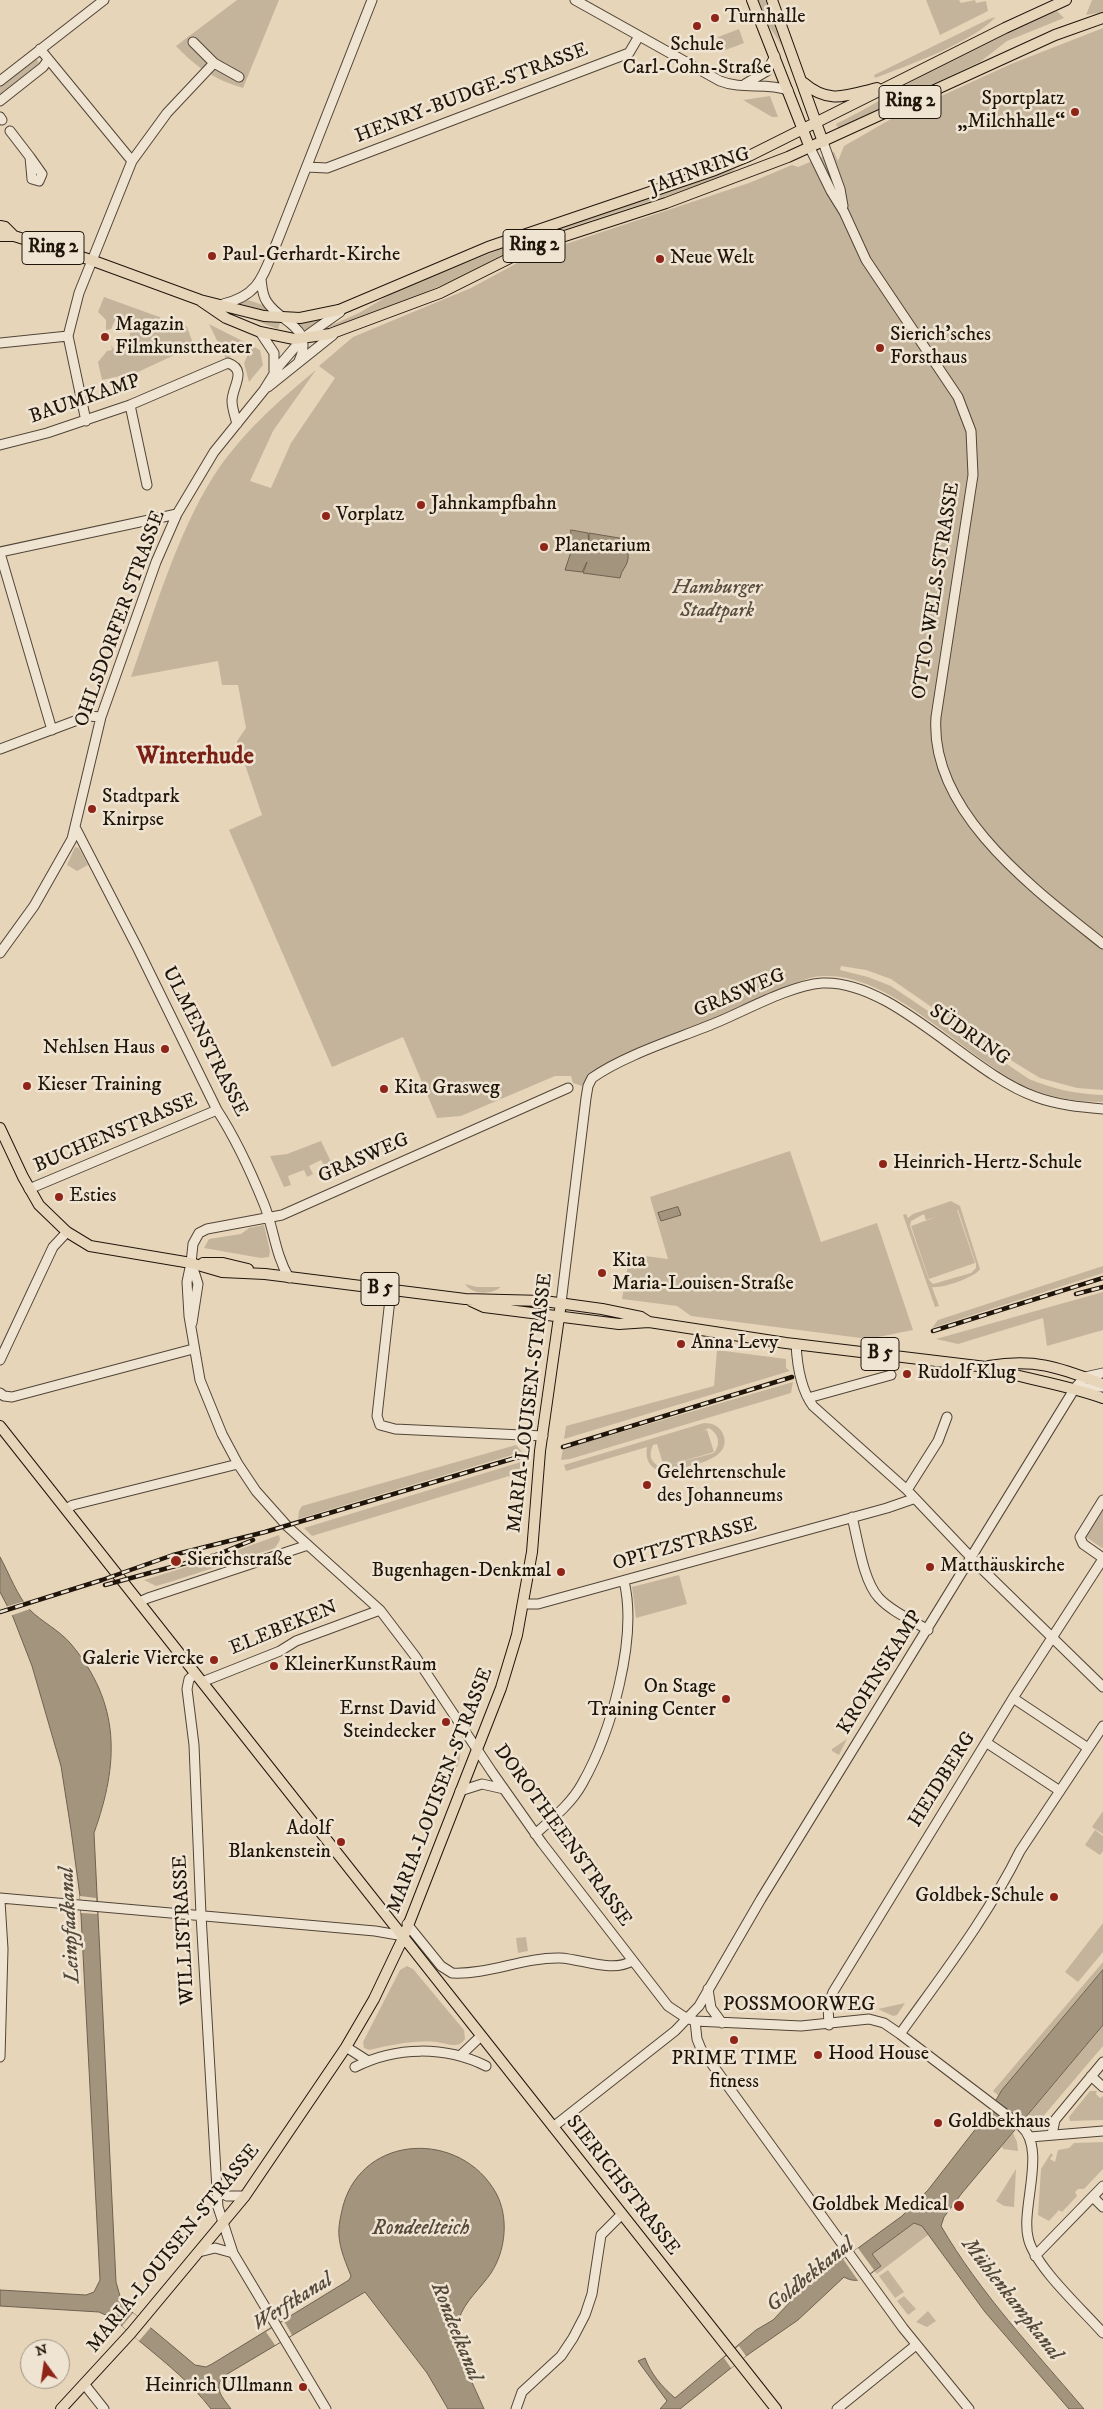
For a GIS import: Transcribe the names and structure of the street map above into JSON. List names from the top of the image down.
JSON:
{
  "streets": {
    "main road": [
      "Ring 2",
      "JAHNRING",
      "OTTO-WELS-STRASSE",
      "B 5",
      "MARIA-LOUISEN-STRASSE",
      "SIERICHSTRASSE"
    ],
    "street": [
      "HENRY-BUDGE-STRASSE",
      "BAUMKAMP",
      "OHLSDORFER STRASSE",
      "GRASWEG",
      "SÜDRING",
      "ULMENSTRASSE",
      "BUCHENSTRASSE",
      "OPITZSTRASSE",
      "ELEBEKEN",
      "KROHNSKAMP",
      "HEIDBERG",
      "DOROTHEENSTRASSE",
      "WILLISTRASSE",
      "POSSMOORWEG"
    ]
  },
  "crossings": [
    ["Ring 2", "JAHNRING"],
    ["Ring 2", "OHLSDORFER STRASSE"],
    ["JAHNRING", "OTTO-WELS-STRASSE"],
    ["JAHNRING", "OHLSDORFER STRASSE"],
    ["BAUMKAMP", "OHLSDORFER STRASSE"],
    ["OHLSDORFER STRASSE", "ULMENSTRASSE"],
    ["GRASWEG", "SÜDRING"],
    ["GRASWEG", "ULMENSTRASSE"],
    ["GRASWEG", "B 5"],
    ["GRASWEG", "MARIA-LOUISEN-STRASSE"],
    ["GRASWEG", "DOROTHEENSTRASSE"],
    ["ULMENSTRASSE", "BUCHENSTRASSE"],
    ["ULMENSTRASSE", "B 5"],
    ["BUCHENSTRASSE", "B 5"],
    ["B 5", "MARIA-LOUISEN-STRASSE"],
    ["B 5", "KROHNSKAMP"],
    ["B 5", "DOROTHEENSTRASSE"],
    ["MARIA-LOUISEN-STRASSE", "OPITZSTRASSE"],
    ["MARIA-LOUISEN-STRASSE", "DOROTHEENSTRASSE"],
    ["MARIA-LOUISEN-STRASSE", "WILLISTRASSE"],
    ["MARIA-LOUISEN-STRASSE", "SIERICHSTRASSE"],
    ["ELEBEKEN", "DOROTHEENSTRASSE"],
    ["ELEBEKEN", "SIERICHSTRASSE"],
    ["KROHNSKAMP", "DOROTHEENSTRASSE"],
    ["KROHNSKAMP", "POSSMOORWEG"],
    ["KROHNSKAMP", "SIERICHSTRASSE"],
    ["HEIDBERG", "POSSMOORWEG"],
    ["DOROTHEENSTRASSE", "POSSMOORWEG"],
    ["WILLISTRASSE", "SIERICHSTRASSE"]
  ],
  "districts": ["Winterhude"],
  "water": [
    "Leinpfadkanal",
    "Rondeelteich",
    "Goldbekkanal",
    "Mühlenkampkanal",
    "Werftkanal",
    "Rondeelkanal"
  ],
  "parks": ["Hamburger Stadtpark"],
  "places": [
    "Turnhalle",
    "Schule Carl-Cohn-Straße",
    "Sportplatz „Milchhalle“",
    "Paul-Gerhardt-Kirche",
    "Neue Welt",
    "Magazin Filmkunsttheater",
    "Sierich'sches Forsthaus",
    "Jahnkampfbahn",
    "Vorplatz",
    "Planetarium",
    "Stadtpark Knirpse",
    "Nehlsen Haus",
    "Kieser Training",
    "Kita Grasweg",
    "Heinrich-Hertz-Schule",
    "Esties",
    "Kita Maria-Louisen-Straße",
    "Anna Levy",
    "Rudolf Klug",
    "Gelehrtenschule des Johanneums",
    "Sierichstraße",
    "Matthäuskirche",
    "Bugenhagen-Denkmal",
    "Galerie Viercke",
    "KleinerKunstRaum",
    "On Stage Training Center",
    "Ernst David Steindecker",
    "Adolf Blankenstein",
    "Goldbek-Schule",
    "PRIME TIME fitness",
    "Hood House",
    "Goldbekhaus",
    "Goldbek Medical",
    "Heinrich Ullmann"
  ],
  "north": "top"
}
